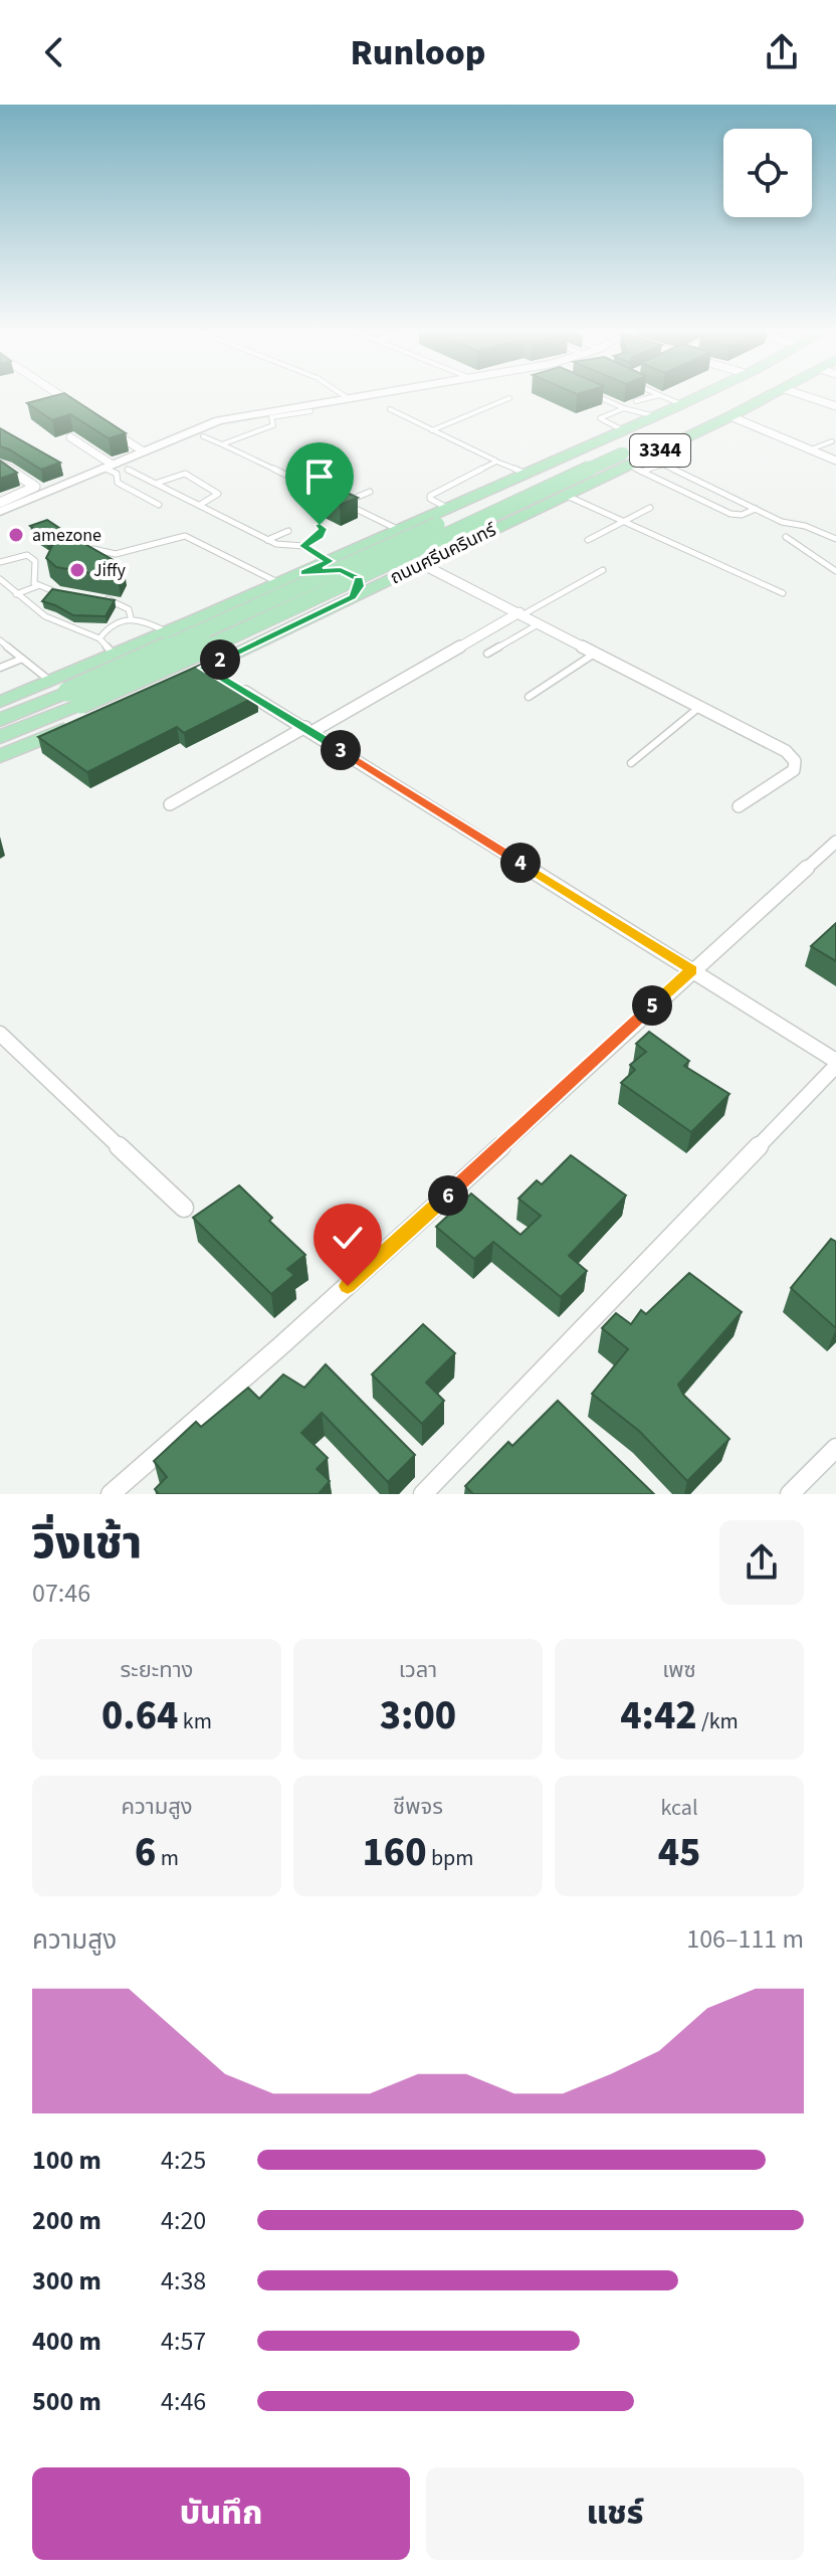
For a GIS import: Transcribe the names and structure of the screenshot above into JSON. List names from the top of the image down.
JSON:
{
  "streets": {
    "main road": ["3344", "ถนนศรีนครินทร์"]
  },
  "places": ["amezone", "Jiffy"],
  "page": {
    "header": "Runloop",
    "pins": [
      "2",
      "3",
      "4",
      "5",
      "6"
    ],
    "heading": ["วิ่งเช้า", "07:46"],
    "stats": [
      ["ระยะทาง", "0.64 km"],
      ["เวลา", "3:00"],
      ["เพซ", "4:42 /km"],
      ["ความสูง", "6 m"],
      ["ชีพจร", "160 bpm"],
      ["kcal", "45"]
    ],
    "chart": ["ความสูง", "106–111 m"],
    "list": [
      {
        "name": "100 m",
        "note": "4:25"
      },
      {
        "name": "200 m",
        "note": "4:20"
      },
      {
        "name": "300 m",
        "note": "4:38"
      },
      {
        "name": "400 m",
        "note": "4:57"
      },
      {
        "name": "500 m",
        "note": "4:46"
      }
    ],
    "buttons": ["บันทึก", "แชร์"]
  }
}
